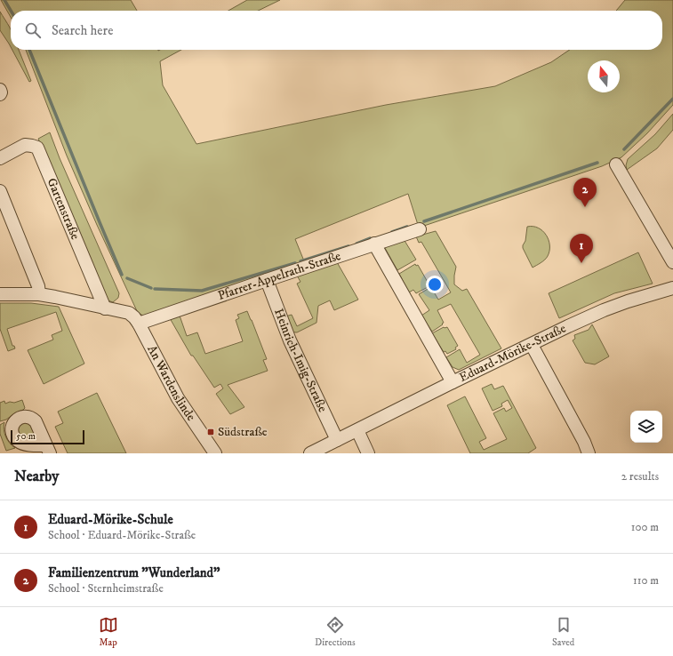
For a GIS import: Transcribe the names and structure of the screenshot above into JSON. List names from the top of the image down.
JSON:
{
  "streets": {
    "street": [
      "Gartenstraße",
      "Pfarrer-Appelrath-Straße",
      "Eduard-Mörike-Straße",
      "Heinrich-Imig-Straße",
      "An Wardenslinde"
    ]
  },
  "crossings": [
    ["Gartenstraße", "An Wardenslinde"],
    ["Pfarrer-Appelrath-Straße", "Heinrich-Imig-Straße"],
    ["Pfarrer-Appelrath-Straße", "An Wardenslinde"],
    ["Eduard-Mörike-Straße", "Heinrich-Imig-Straße"]
  ],
  "places": {
    "transit": ["Südstraße"]
  },
  "scale_bar": "50 m",
  "north": "top",
  "page": {
    "search": "Search here",
    "pins": ["2", "1"],
    "scale": "50 m",
    "heading": ["Nearby", "2 results"],
    "list": [
      {
        "mark": "1",
        "name": "Eduard-Mörike-Schule",
        "note": "School · Eduard-Mörike-Straße",
        "value": "100 m"
      },
      {
        "mark": "2",
        "name": "Familienzentrum \"Wunderland\"",
        "note": "School · Sternheimstraße",
        "value": "110 m"
      }
    ],
    "nav": ["Map", "Directions", "Saved"]
  }
}
